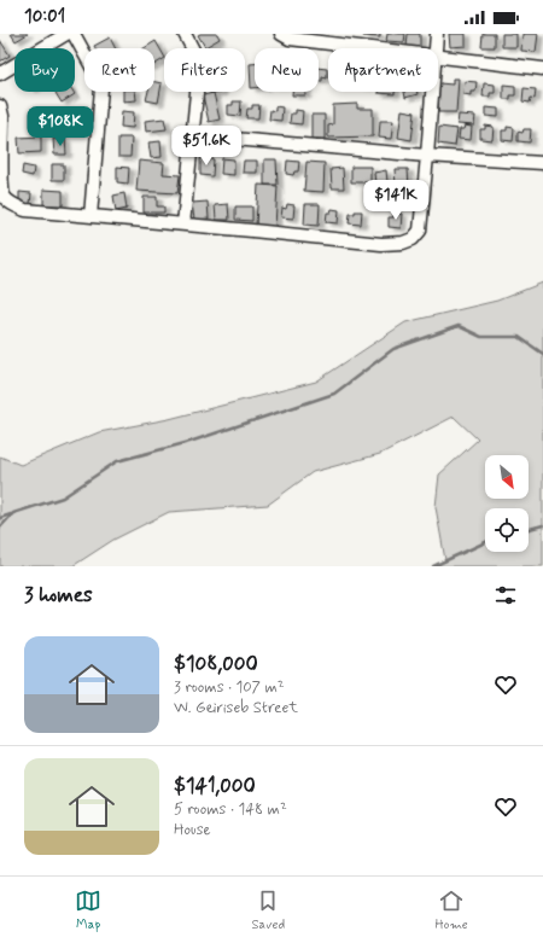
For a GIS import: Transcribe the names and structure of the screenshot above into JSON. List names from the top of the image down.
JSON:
{
  "north": "bottom right",
  "page": {
    "status": "10:01",
    "chip": [
      "Buy",
      "Rent",
      "Filters",
      "New",
      "Apartment"
    ],
    "price": ["$108K", "$51.6K", "$141K"],
    "heading": "3 homes",
    "list": [
      {
        "name": "$108,000",
        "note": "3 rooms · 107 m² · W. Geiriseb Street"
      },
      {
        "name": "$141,000",
        "note": "5 rooms · 148 m² · House"
      }
    ],
    "tabs": ["Map", "Saved", "Home"]
  }
}
